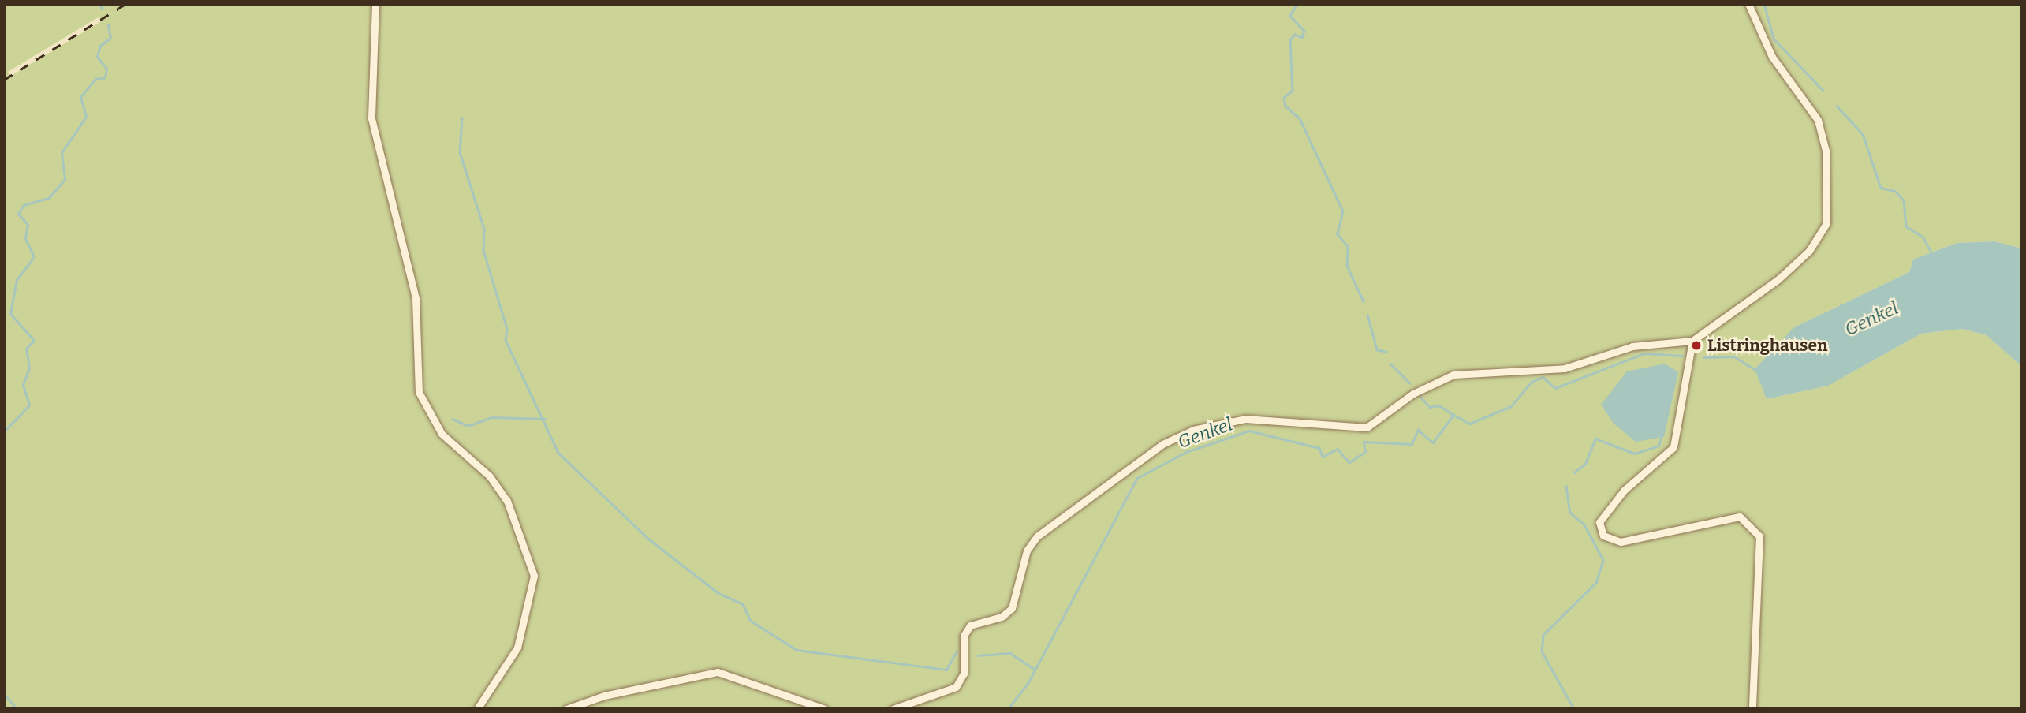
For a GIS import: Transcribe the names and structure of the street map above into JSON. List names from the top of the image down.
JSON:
{
  "water": ["Genkel"],
  "places": ["Listringhausen"]
}
